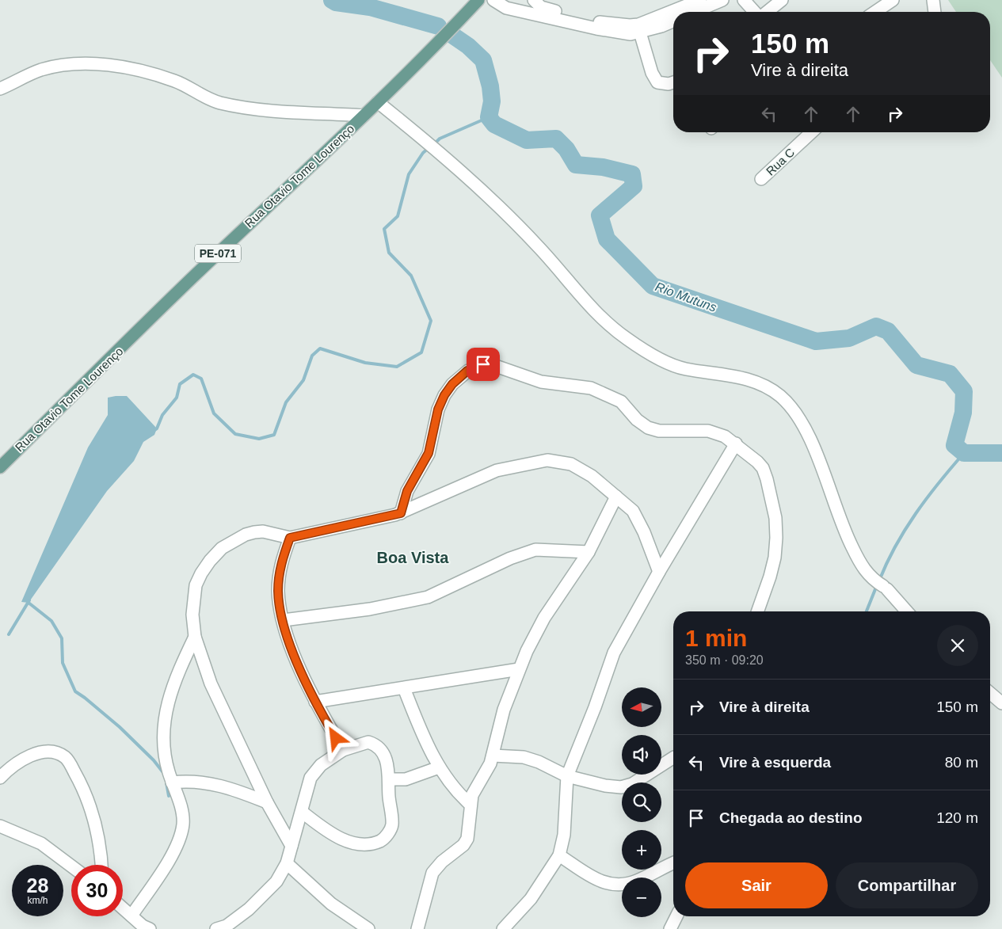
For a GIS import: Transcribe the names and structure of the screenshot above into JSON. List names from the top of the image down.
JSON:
{
  "streets": {
    "main road": ["Rua Otavio Tome Lourenço", "PE-071"],
    "street": ["Rua C"]
  },
  "districts": ["Boa Vista"],
  "water": ["Rio Mutuns"],
  "north": "left",
  "page": {
    "turn": ["150 m", "Vire à direita"],
    "heading": ["1 min", "350 m · 09:20"],
    "list": [
      {
        "name": "Vire à direita",
        "value": "150 m"
      },
      {
        "name": "Vire à esquerda",
        "value": "80 m"
      },
      {
        "name": "Chegada ao destino",
        "value": "120 m"
      }
    ],
    "map_buttons": ["+", "−"],
    "buttons": ["Sair", "Compartilhar"],
    "speed": "28 km/h",
    "limit": "30"
  }
}
